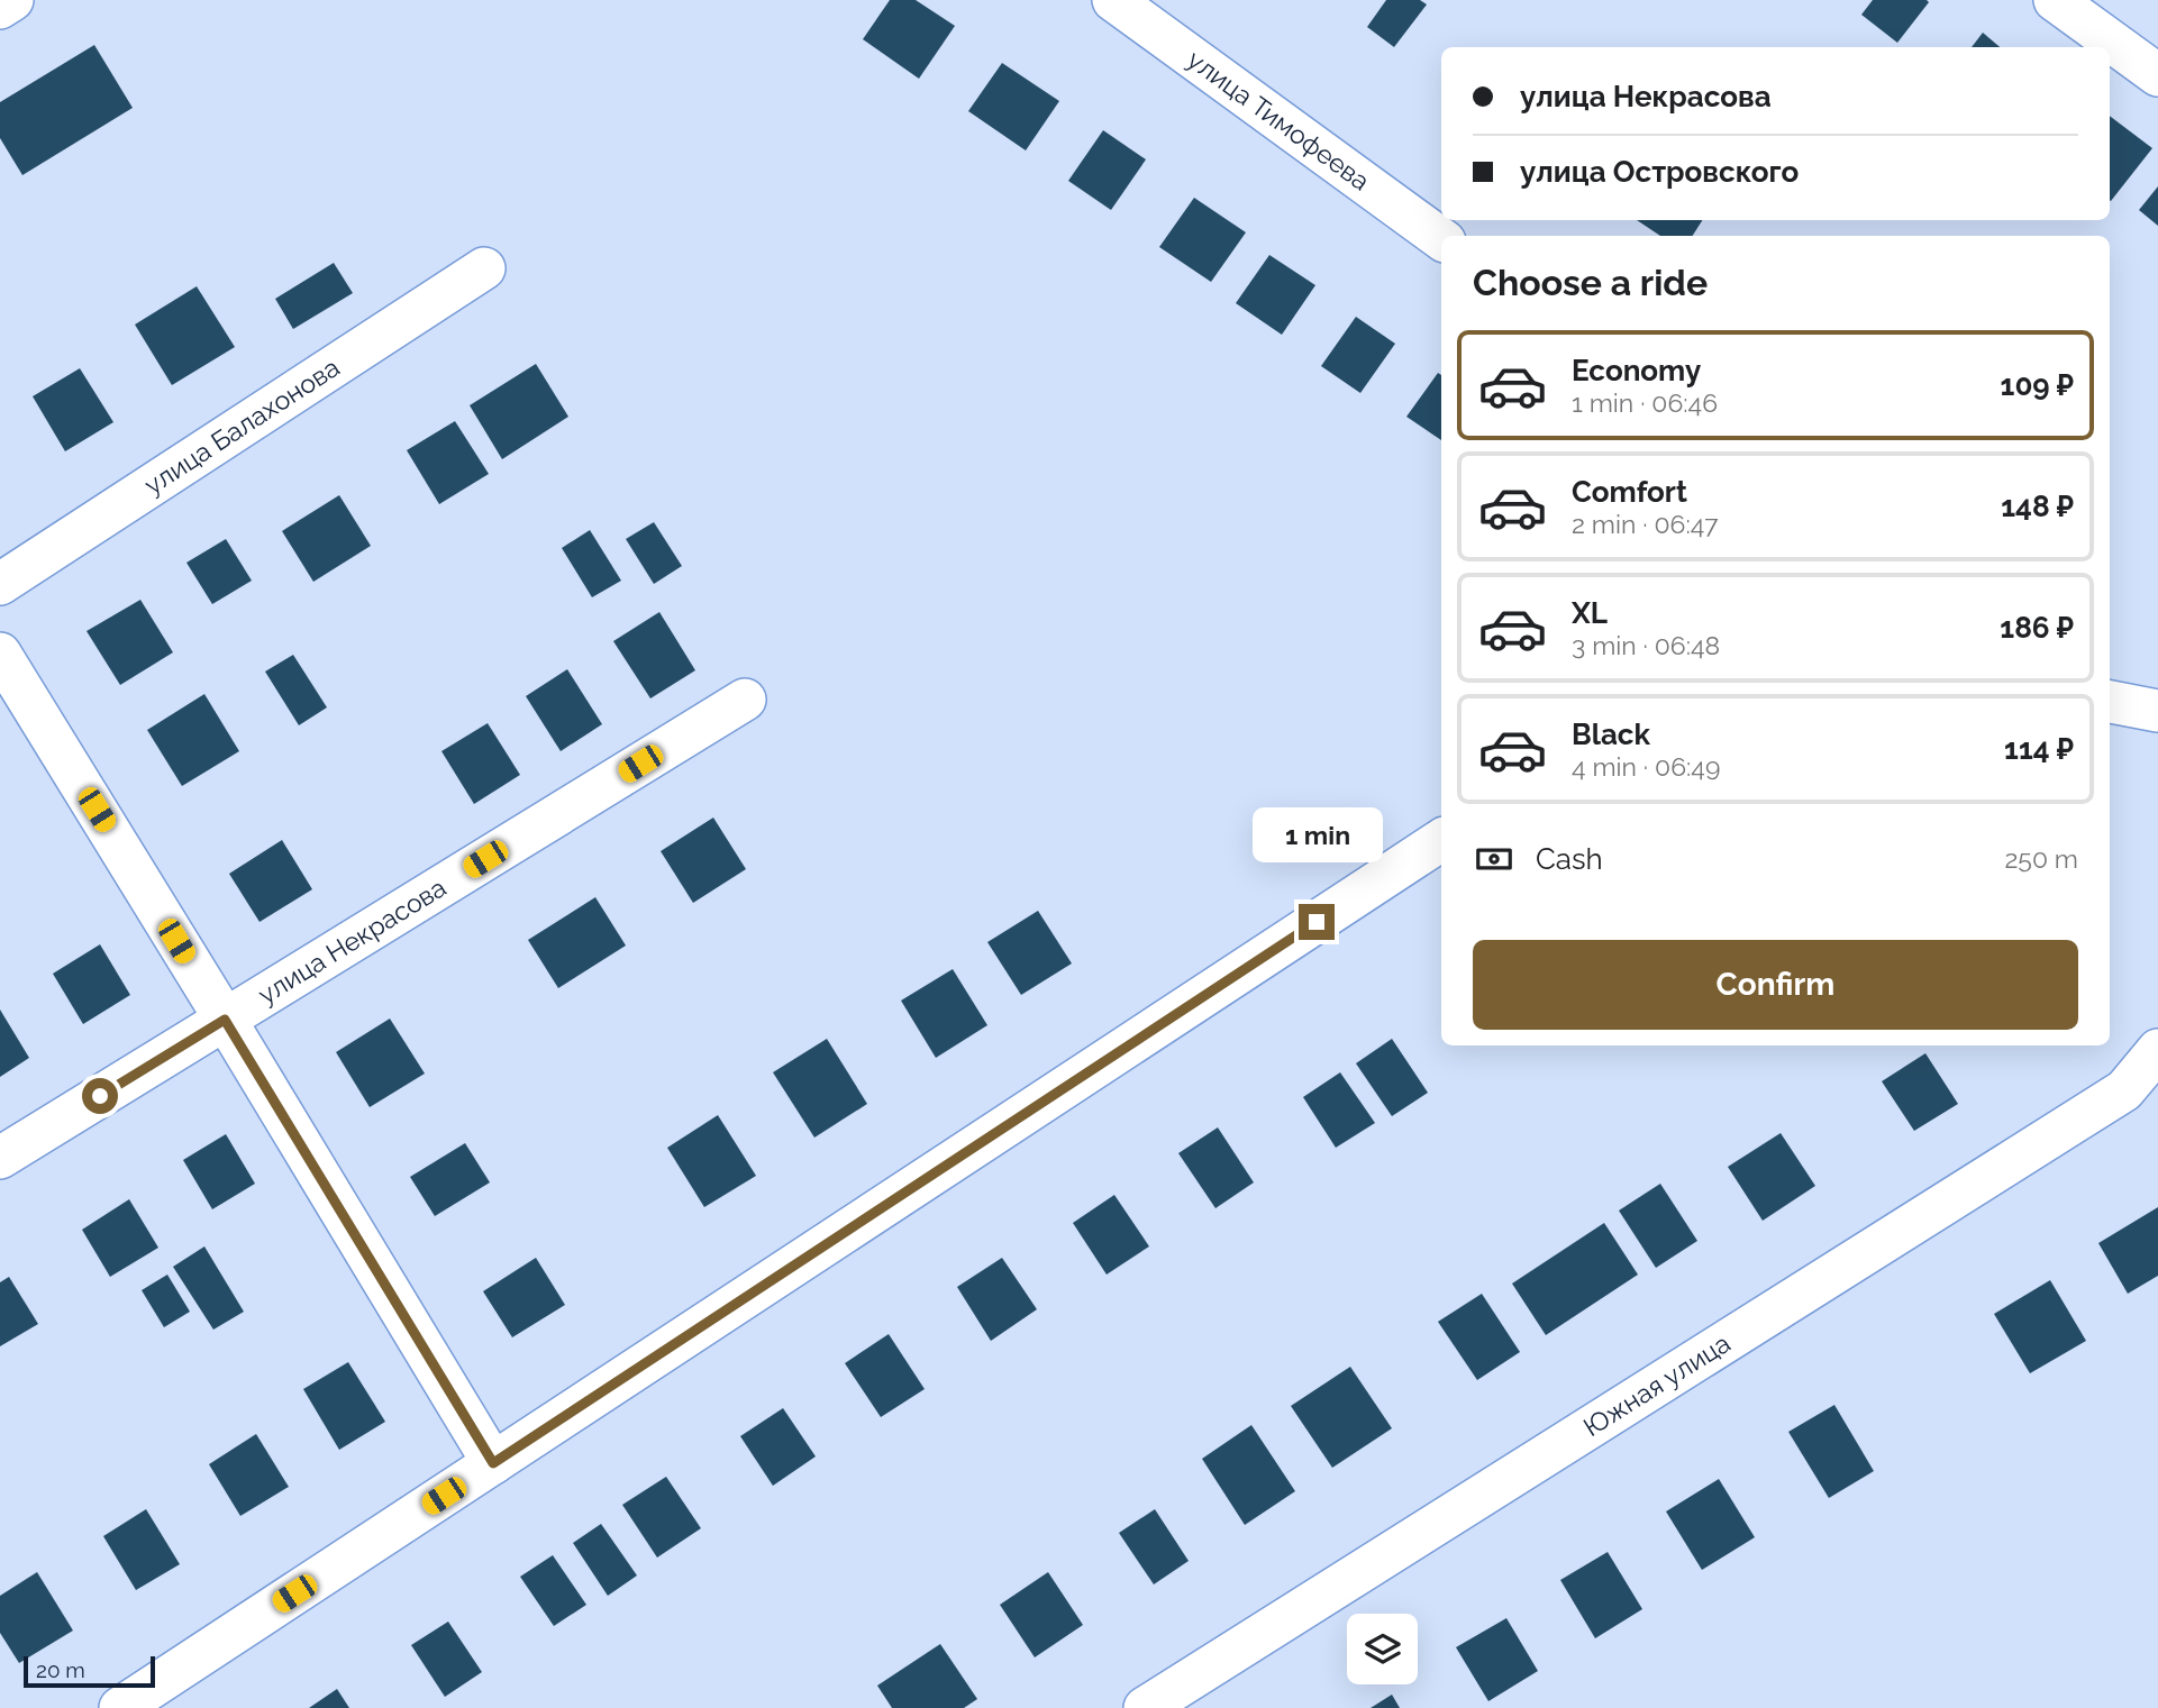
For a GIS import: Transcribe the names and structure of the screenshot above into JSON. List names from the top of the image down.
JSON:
{
  "streets": {
    "street": [
      "улица Тимофеева",
      "улица Балахонова",
      "улица Некрасова",
      "Южная улица"
    ]
  },
  "scale_bar": "20 m",
  "page": {
    "banner": ["улица Некрасова", "улица Островского"],
    "heading": "Choose a ride",
    "list": [
      {
        "name": "Economy",
        "note": "1 min · 06:46",
        "value": "109 ₽"
      },
      {
        "name": "Comfort",
        "note": "2 min · 06:47",
        "value": "148 ₽"
      },
      {
        "name": "XL",
        "note": "3 min · 06:48",
        "value": "186 ₽"
      },
      {
        "name": "Black",
        "note": "4 min · 06:49",
        "value": "114 ₽"
      }
    ],
    "bubble": "1 min",
    "pay": ["Cash", "250 m"],
    "buttons": "Confirm",
    "scale": "20 m"
  }
}
